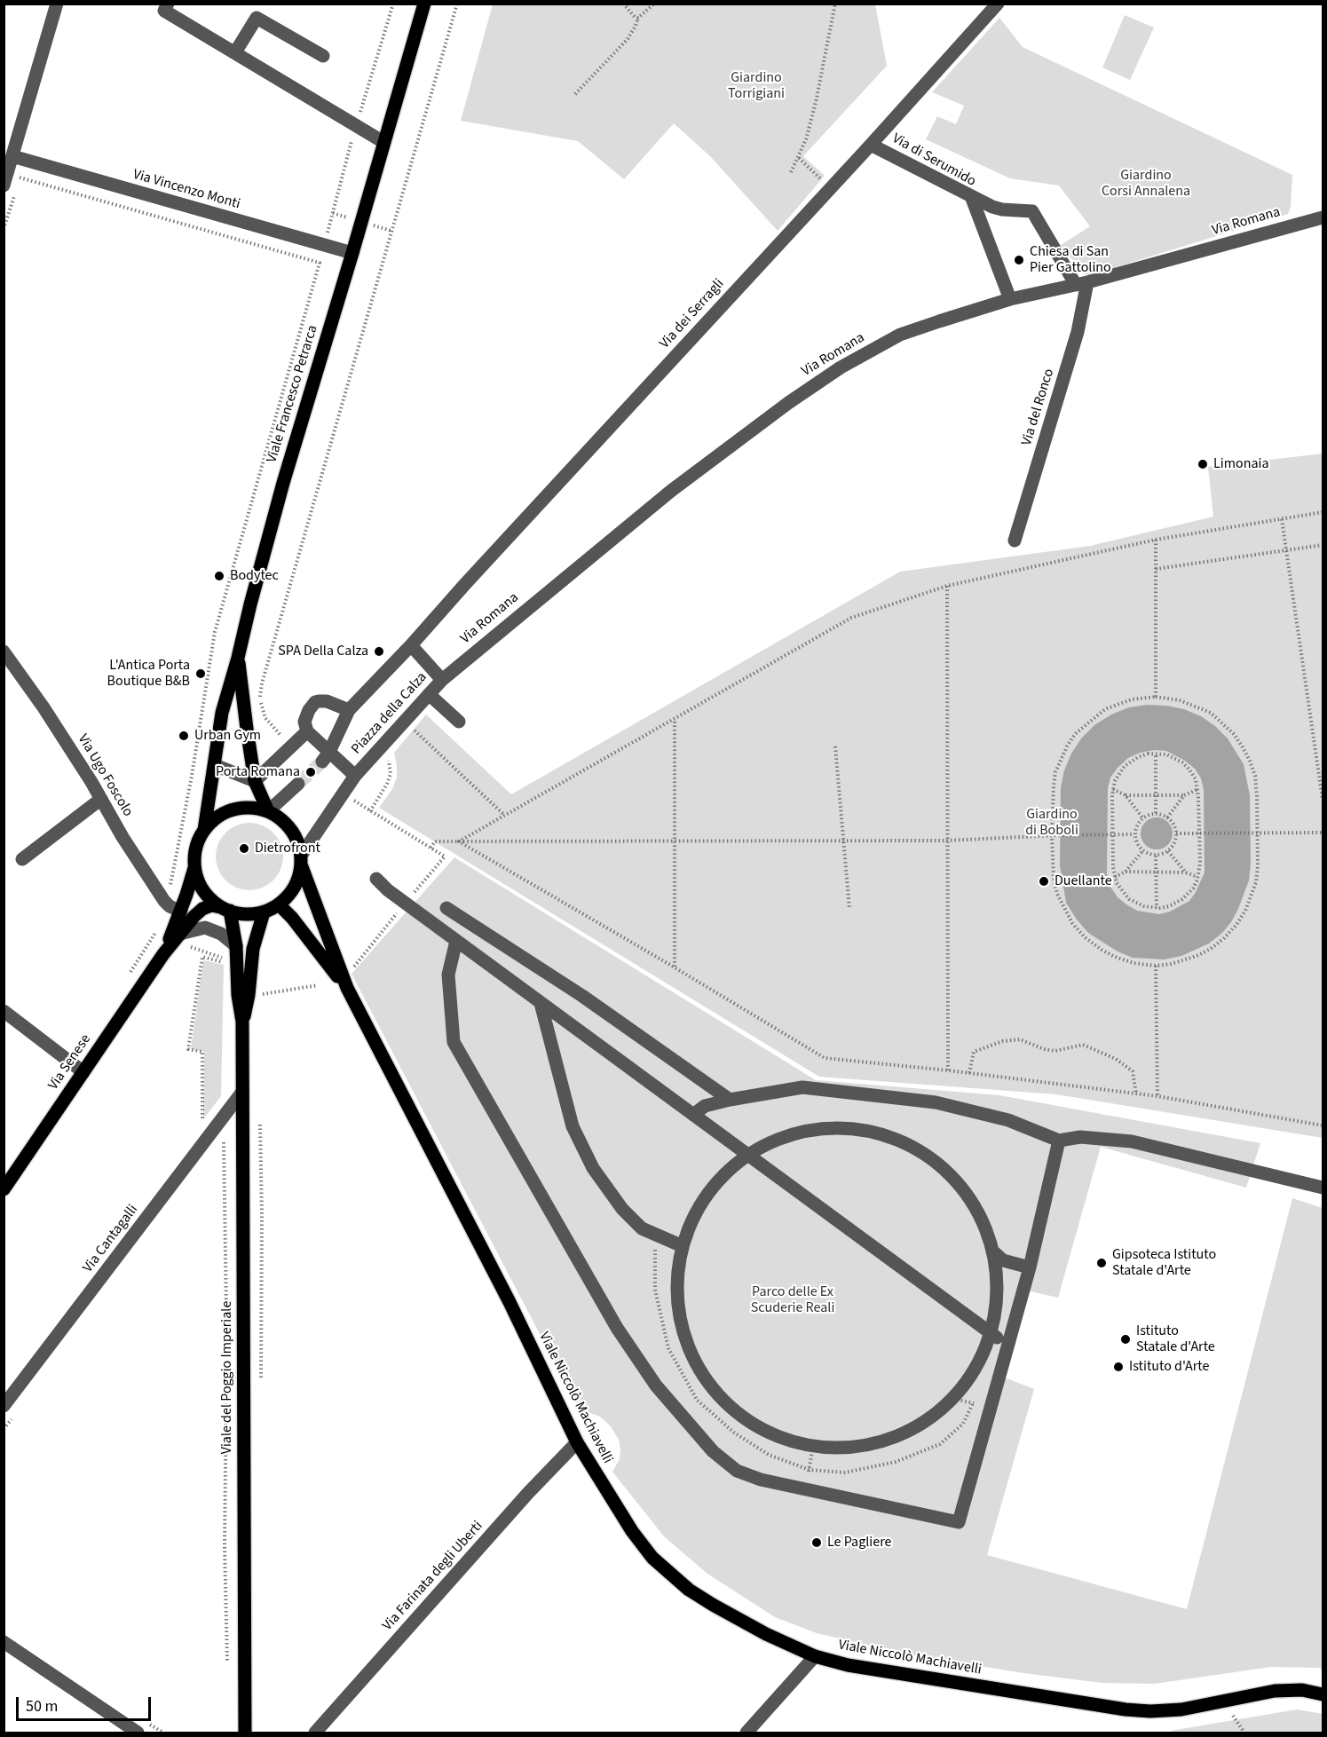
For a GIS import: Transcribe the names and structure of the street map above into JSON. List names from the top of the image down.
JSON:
{
  "streets": {
    "main road": [
      "Viale Francesco Petrarca",
      "Via Senese",
      "Viale del Poggio Imperiale",
      "Viale Niccolò Machiavelli"
    ],
    "street": [
      "Via di Serumido",
      "Via Vincenzo Monti",
      "Via Romana",
      "Via dei Serragli",
      "Via del Ronco",
      "Piazza della Calza",
      "Via Ugo Foscolo",
      "Via Cantagalli",
      "Via Farinata degli Uberti"
    ]
  },
  "crossings": [
    ["Via di Serumido", "Via Romana"],
    ["Via di Serumido", "Via dei Serragli"],
    ["Via Vincenzo Monti", "Viale Francesco Petrarca"],
    ["Via Romana", "Via del Ronco"],
    ["Via Romana", "Piazza della Calza"],
    ["Via dei Serragli", "Piazza della Calza"],
    ["Viale Francesco Petrarca", "Piazza della Calza"],
    ["Viale Francesco Petrarca", "Via Senese"],
    ["Viale Francesco Petrarca", "Viale del Poggio Imperiale"],
    ["Viale Francesco Petrarca", "Viale Niccolò Machiavelli"],
    ["Piazza della Calza", "Via Senese"],
    ["Piazza della Calza", "Viale del Poggio Imperiale"],
    ["Piazza della Calza", "Viale Niccolò Machiavelli"],
    ["Via Ugo Foscolo", "Via Senese"],
    ["Via Senese", "Viale del Poggio Imperiale"],
    ["Via Senese", "Viale Niccolò Machiavelli"],
    ["Via Cantagalli", "Viale del Poggio Imperiale"],
    ["Viale del Poggio Imperiale", "Viale Niccolò Machiavelli"],
    ["Viale Niccolò Machiavelli", "Via Farinata degli Uberti"]
  ],
  "parks": [
    "Giardino Torrigiani",
    "Giardino Corsi Annalena",
    "Giardino di Boboli",
    "Parco delle Ex Scuderie Reali"
  ],
  "places": [
    "Chiesa di San Pier Gattolino",
    "Limonaia",
    "Bodytec",
    "SPA Della Calza",
    "L'Antica Porta Boutique B&B",
    "Urban Gym",
    "Porta Romana",
    "Dietrofront",
    "Duellante",
    "Gipsoteca Istituto Statale d'Arte",
    "Istituto Statale d'Arte",
    "Istituto d'Arte",
    "Le Pagliere"
  ],
  "scale_bar": "50 m"
}
